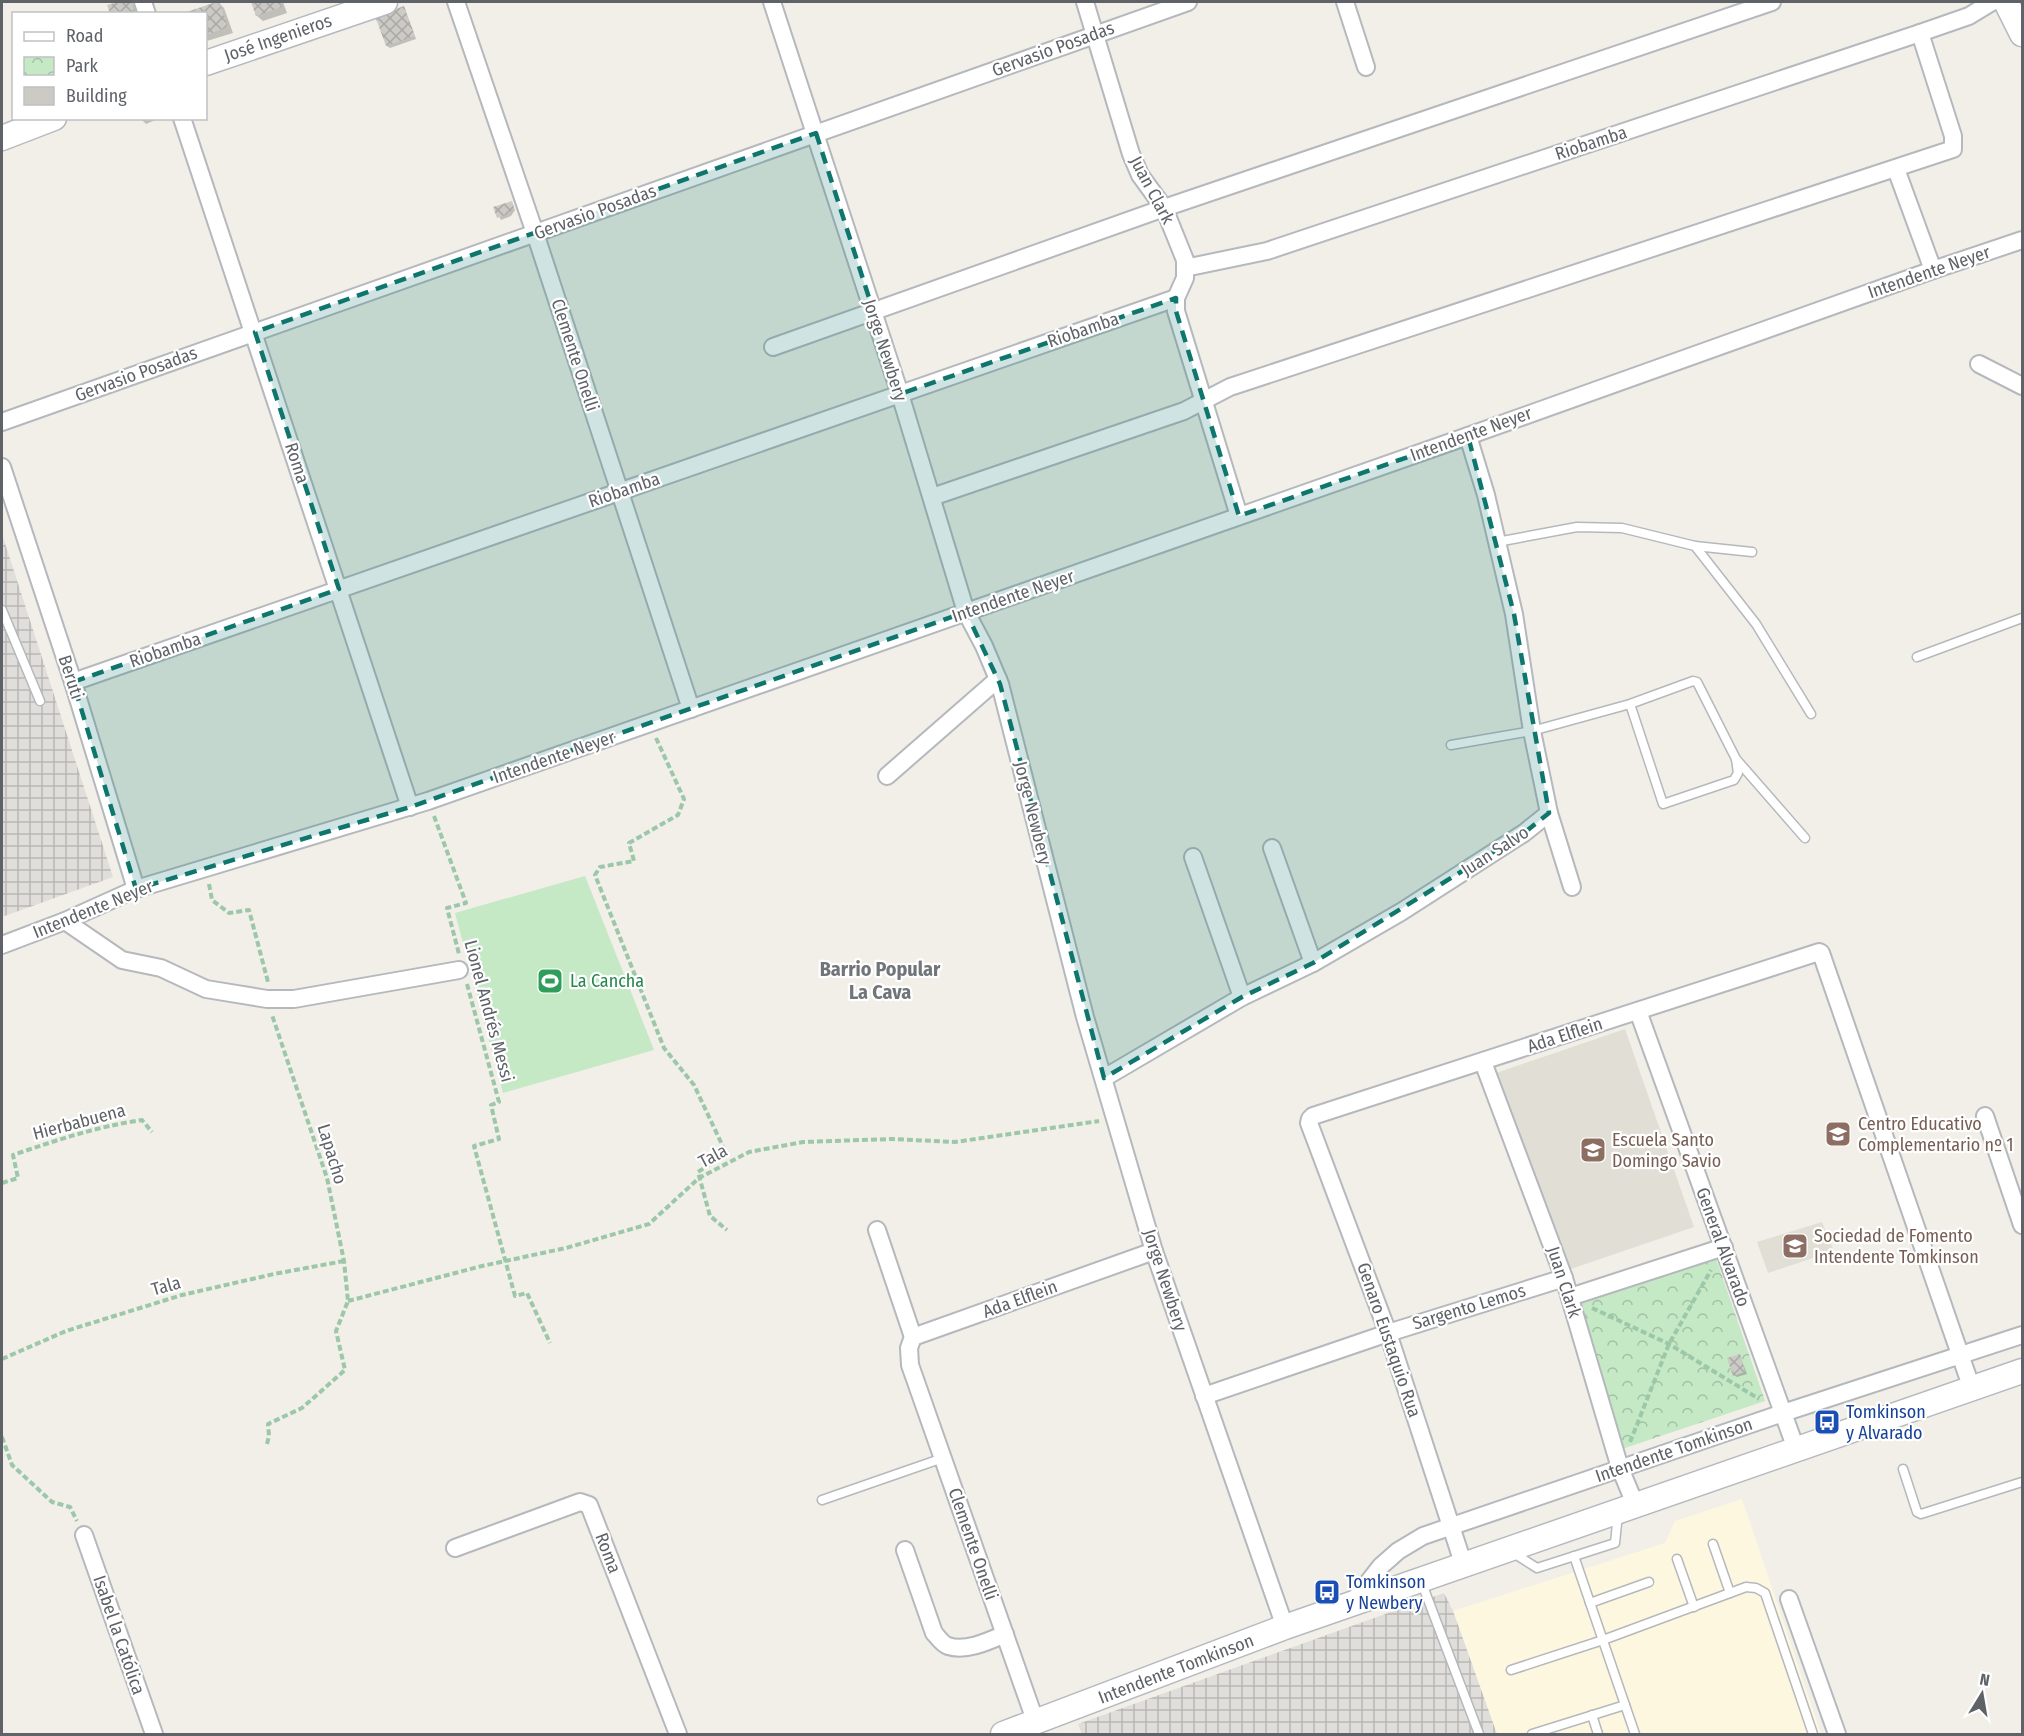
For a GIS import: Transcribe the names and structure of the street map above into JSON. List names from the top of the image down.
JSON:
{
  "streets": {
    "street": [
      "José Ingenieros",
      "Gervasio Posadas",
      "Riobamba",
      "Juan Clark",
      "Intendente Neyer",
      "Jorge Newbery",
      "Clemente Onelli",
      "Roma",
      "Beruti",
      "Juan Salvo",
      "Ada Elflein",
      "General Alvarado",
      "Sargento Lemos",
      "Genaro Eustaquio Rua",
      "Intendente Tomkinson",
      "Isabel la Católica"
    ],
    "path": [
      "Lionel Andrés Messi",
      "Hierbabuena",
      "Lapacho",
      "Tala"
    ]
  },
  "crossings": [
    ["Gervasio Posadas", "Juan Clark"],
    ["Gervasio Posadas", "Jorge Newbery"],
    ["Gervasio Posadas", "Clemente Onelli"],
    ["Gervasio Posadas", "Roma"],
    ["Riobamba", "Juan Clark"],
    ["Riobamba", "Jorge Newbery"],
    ["Riobamba", "Clemente Onelli"],
    ["Riobamba", "Roma"],
    ["Riobamba", "Beruti"],
    ["Juan Clark", "Ada Elflein"],
    ["Juan Clark", "Sargento Lemos"],
    ["Juan Clark", "Intendente Tomkinson"],
    ["Intendente Neyer", "Jorge Newbery"],
    ["Intendente Neyer", "Clemente Onelli"],
    ["Intendente Neyer", "Roma"],
    ["Intendente Neyer", "Beruti"],
    ["Intendente Neyer", "Lionel Andrés Messi"],
    ["Intendente Neyer", "Lapacho"],
    ["Jorge Newbery", "Juan Salvo"],
    ["Jorge Newbery", "Ada Elflein"],
    ["Jorge Newbery", "Tala"],
    ["Jorge Newbery", "Sargento Lemos"],
    ["Jorge Newbery", "Intendente Tomkinson"],
    ["Clemente Onelli", "Ada Elflein"],
    ["Clemente Onelli", "Intendente Tomkinson"],
    ["Lionel Andrés Messi", "Tala"],
    ["Ada Elflein", "General Alvarado"],
    ["Ada Elflein", "Genaro Eustaquio Rua"],
    ["Ada Elflein", "Intendente Tomkinson"],
    ["Lapacho", "Tala"],
    ["General Alvarado", "Intendente Tomkinson"],
    ["Sargento Lemos", "Genaro Eustaquio Rua"],
    ["Genaro Eustaquio Rua", "Intendente Tomkinson"]
  ],
  "districts": ["Barrio Popular La Cava"],
  "places": {
    "sports": ["La Cancha"],
    "school or university": ["Centro Educativo Complementario nº 1", "Escuela Santo Domingo Savio", "Sociedad de Fomento Intendente Tomkinson"],
    "bus stop": ["Tomkinson y Alvarado", "Tomkinson y Newbery"]
  },
  "legend": ["Road", "Park", "Building"],
  "north": "top"
}
